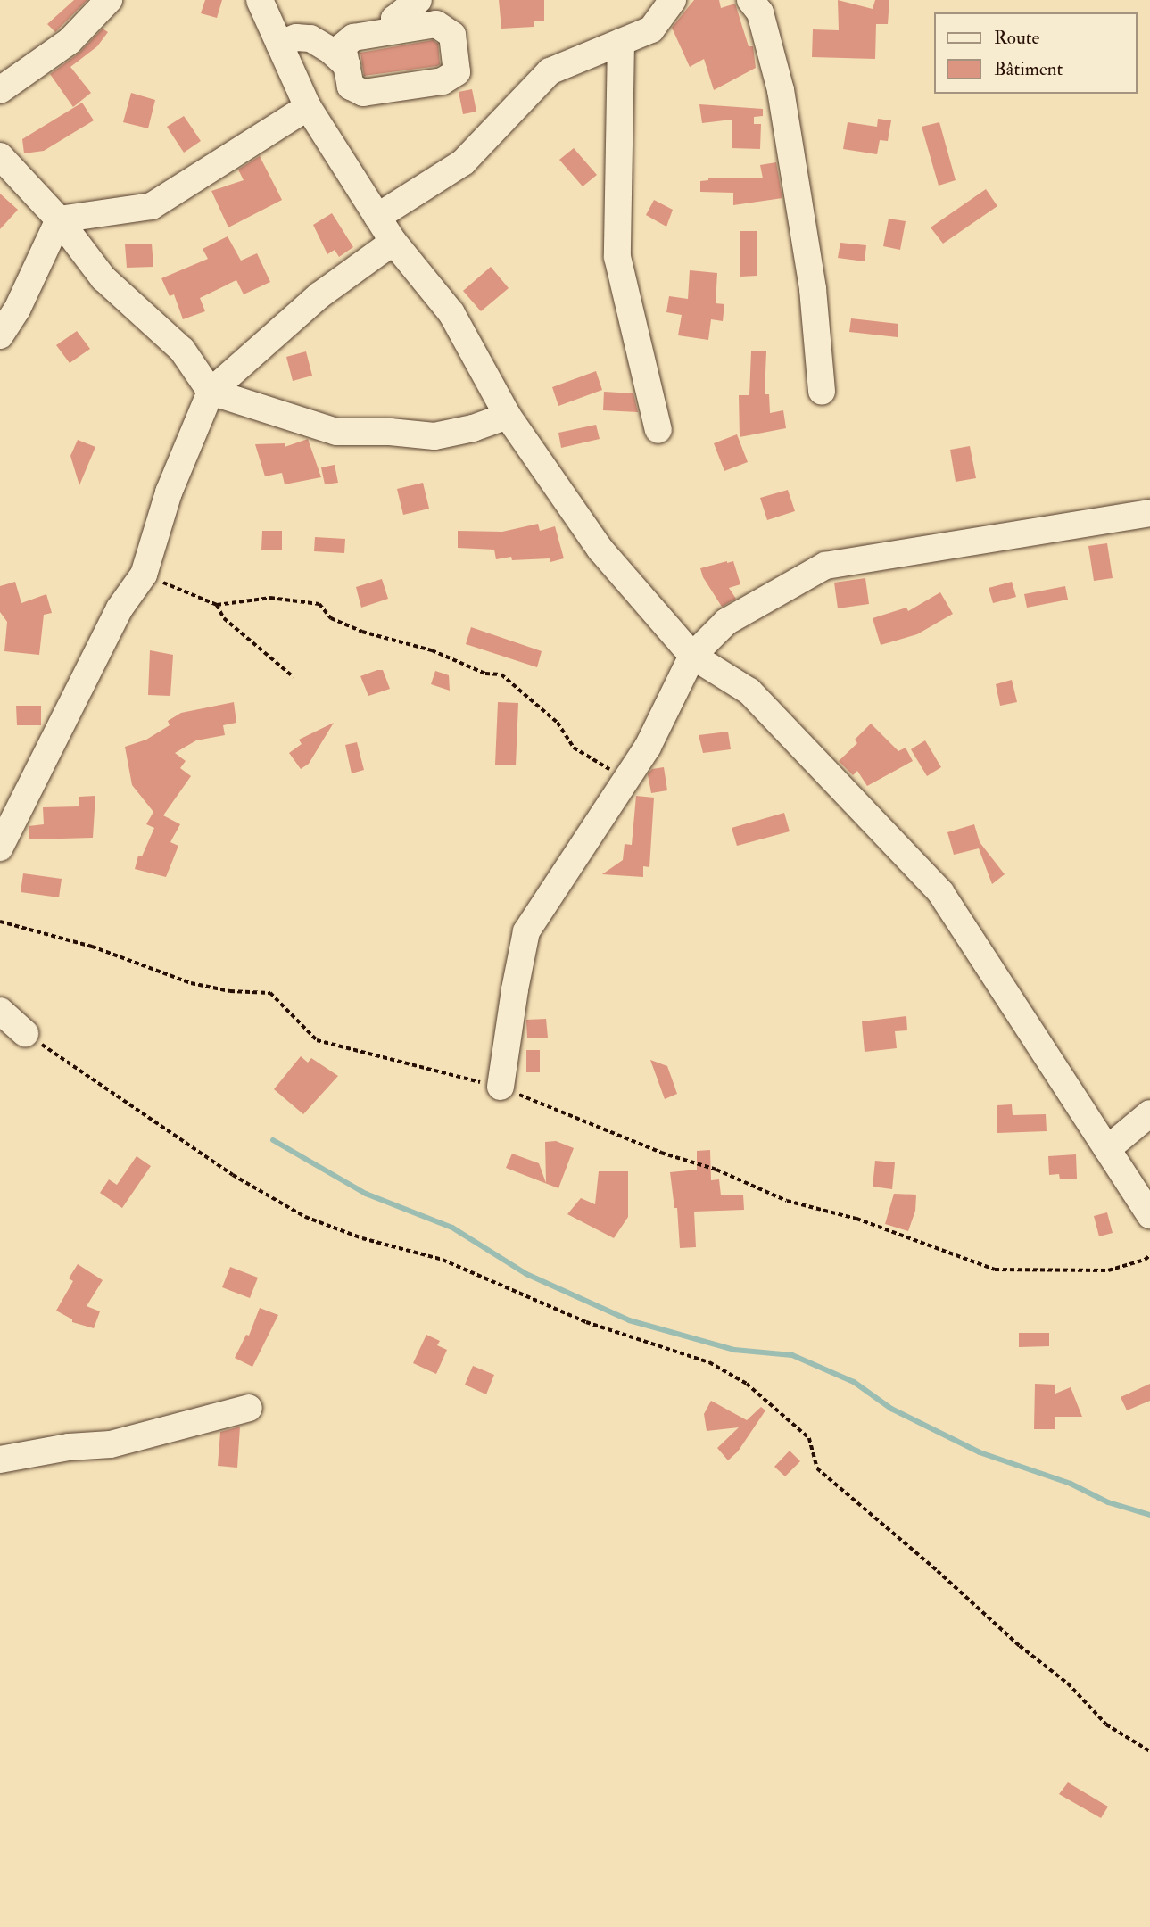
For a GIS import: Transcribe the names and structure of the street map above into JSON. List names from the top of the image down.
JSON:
{
  "legend": ["Route", "Bâtiment"]
}
